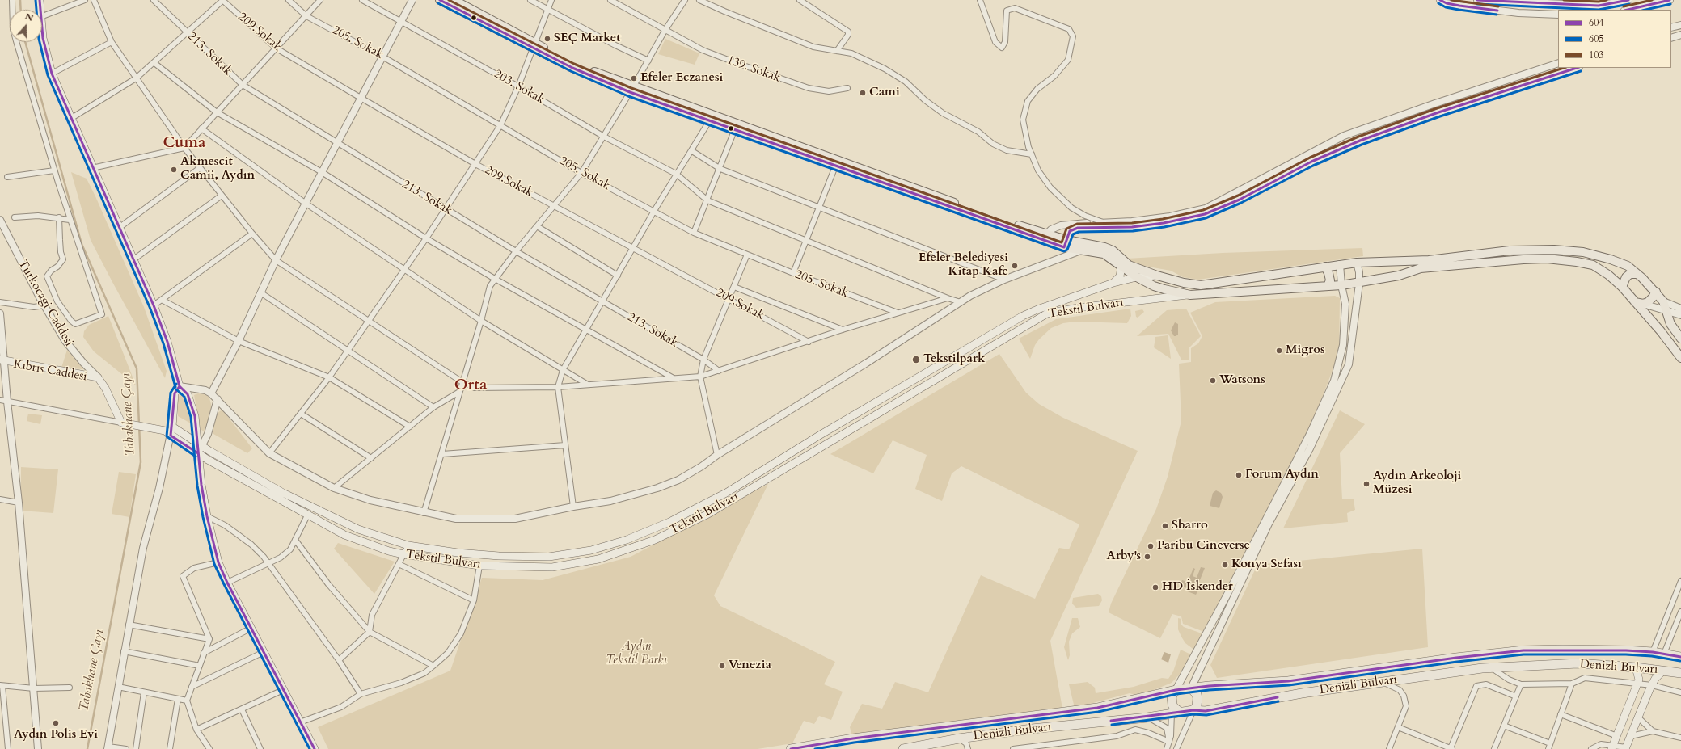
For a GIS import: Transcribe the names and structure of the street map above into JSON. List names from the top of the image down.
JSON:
{
  "streets": {
    "highway": ["Denizli Bulvarı"],
    "main road": ["Tekstil Bulvarı", "Kıbrıs Caddesi"],
    "street": [
      "209.Sokak",
      "205. Sokak",
      "213. Sokak",
      "139. Sokak",
      "203. Sokak",
      "Turkocagi Caddesi"
    ]
  },
  "crossings": [
    ["Turkocagi Caddesi", "Kıbrıs Caddesi"]
  ],
  "districts": ["Cuma", "Orta"],
  "water": ["Tabakhane Çayı"],
  "parks": ["Aydın Tekstil Parkı"],
  "places": [
    "SEÇ Market",
    "Efeler Eczanesi",
    "Cami",
    "Akmescit Camii, Aydın",
    "Efeler Belediyesi Kitap Kafe",
    "Migros",
    "Tekstilpark",
    "Watsons",
    "Forum Aydın",
    "Aydın Arkeoloji Müzesi",
    "Sbarro",
    "Paribu Cineverse",
    "Arby's",
    "Konya Sefası",
    "HD İskender",
    "Venezia",
    "Aydın Polis Evi"
  ],
  "lines": ["transit line 604", "transit line 605", "transit line 103"],
  "legend": ["604", "605", "103"],
  "north": "top"
}
